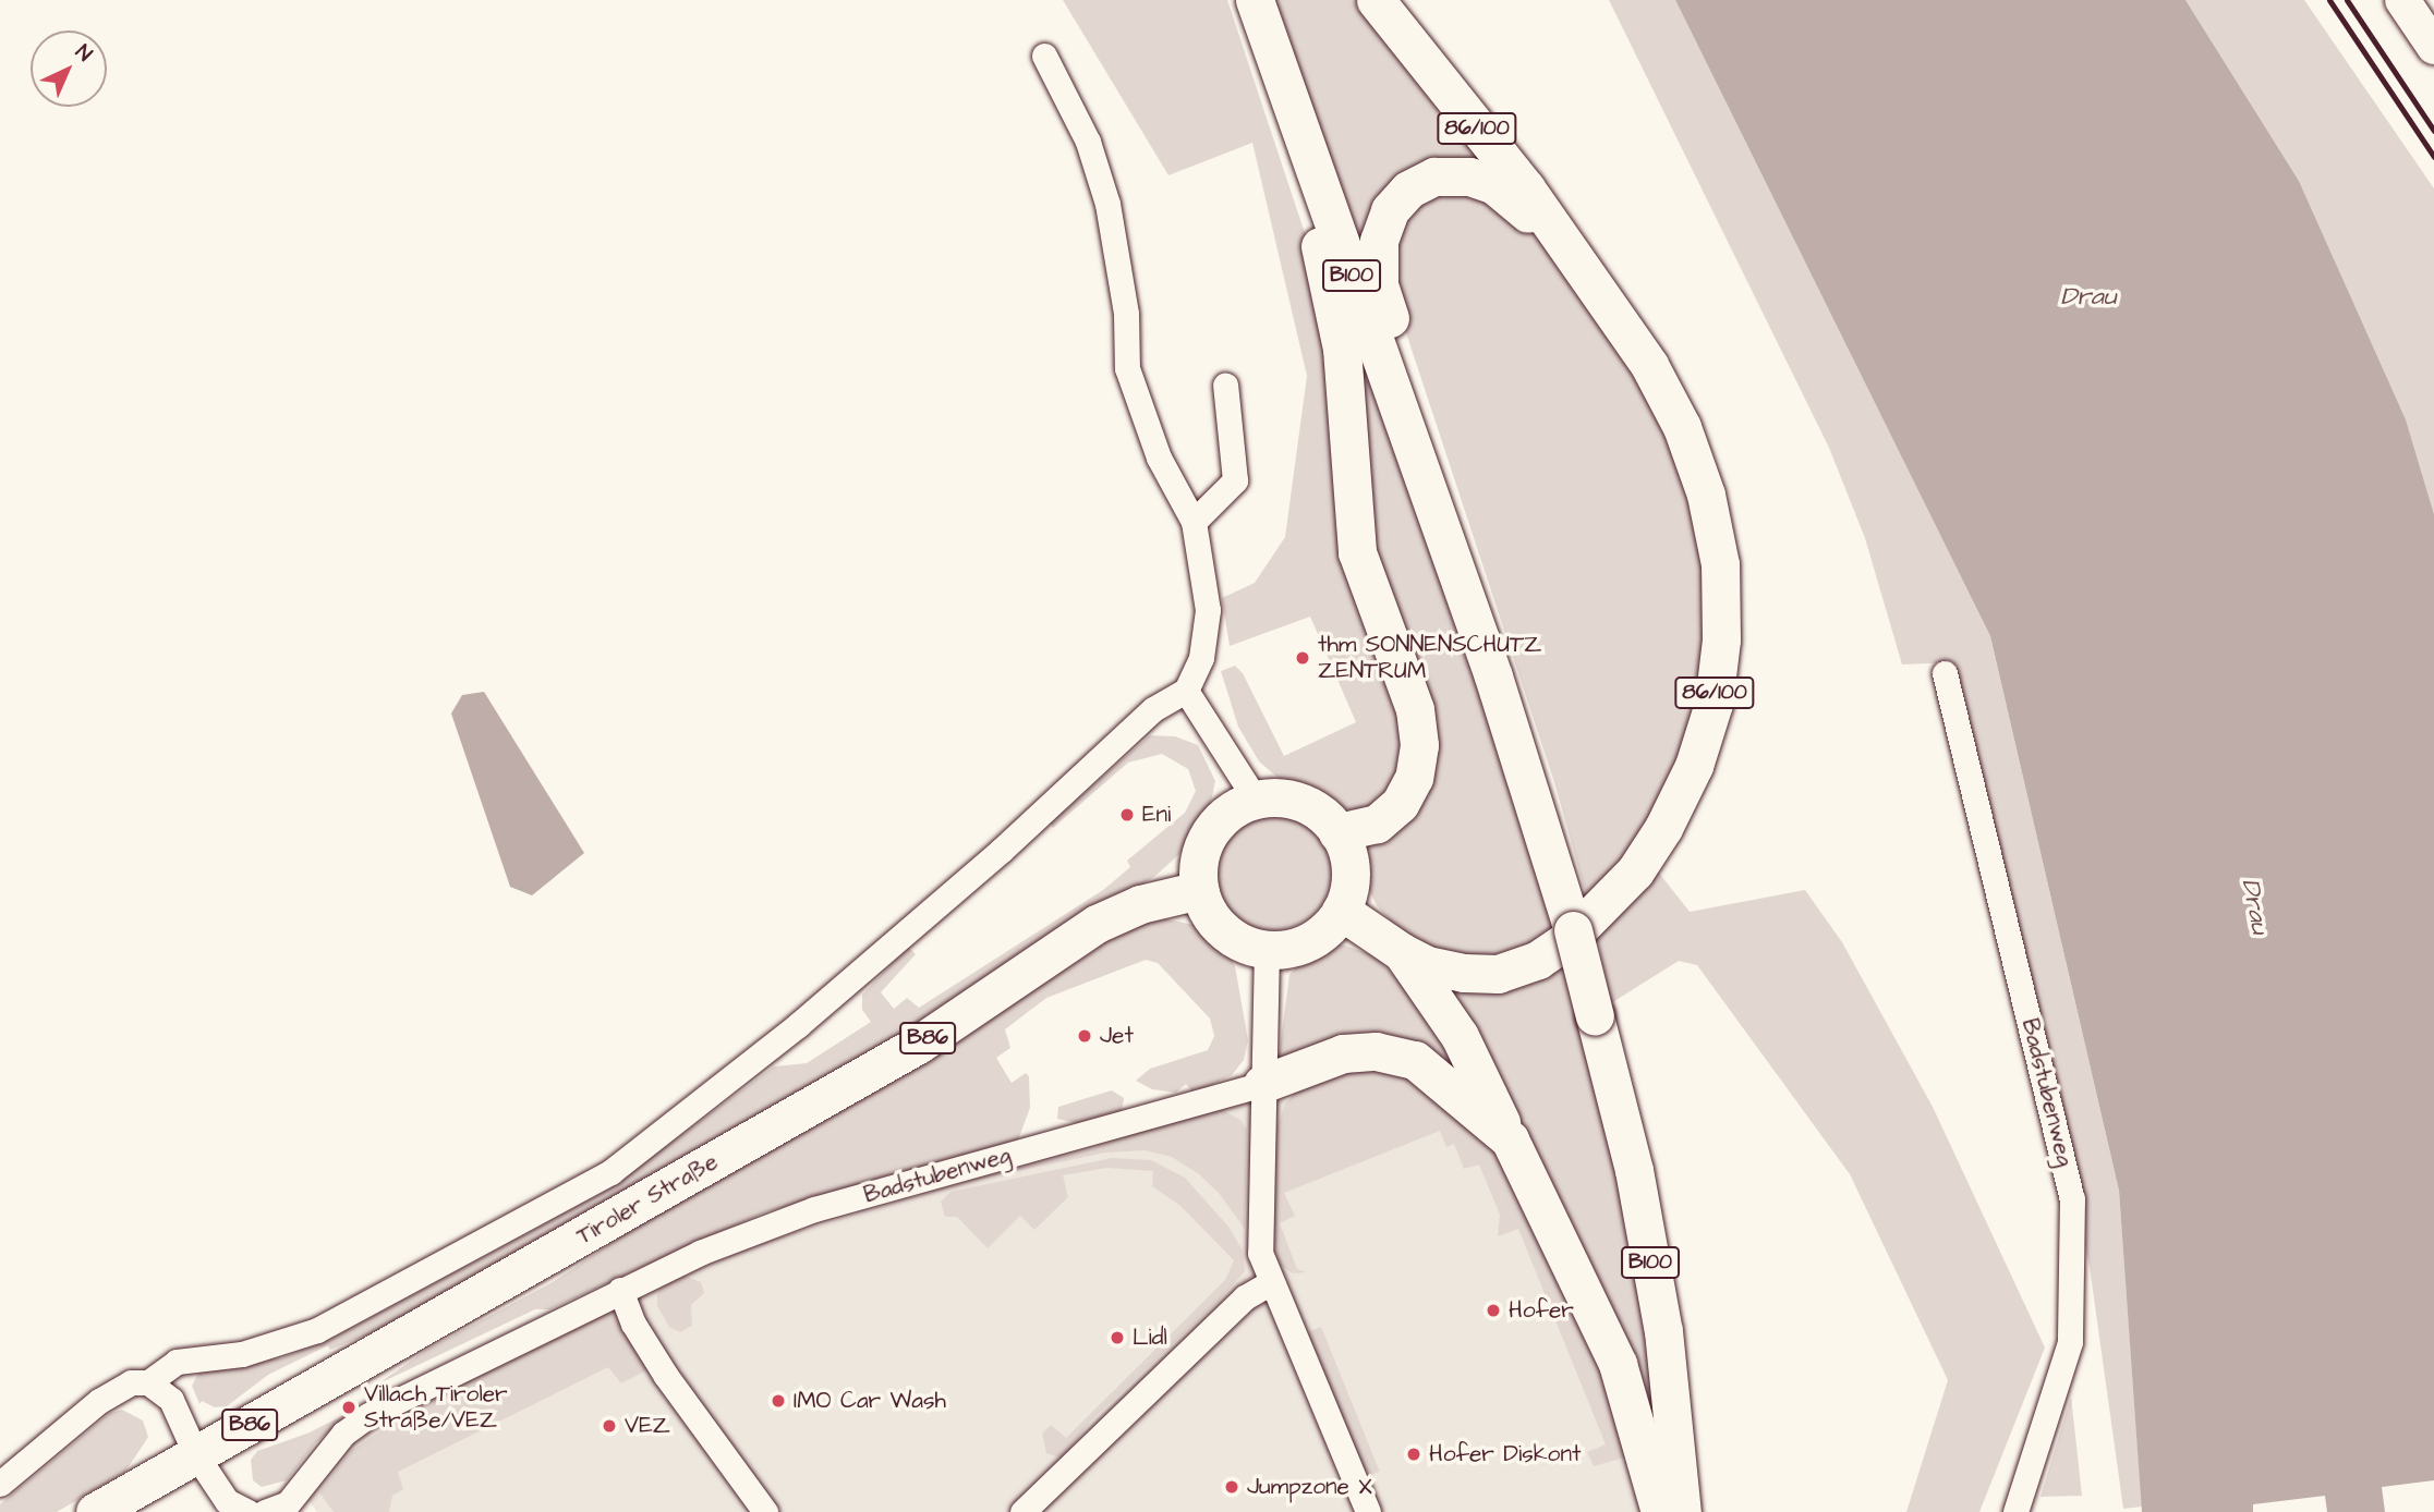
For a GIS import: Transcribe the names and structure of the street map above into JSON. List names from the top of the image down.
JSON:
{
  "streets": {
    "main road": [
      "86/100",
      "B100",
      "B86",
      "Tiroler Straße"
    ],
    "street": ["Badstubenweg"]
  },
  "crossings": [
    ["86/100", "B100"],
    ["86/100", "Tiroler Straße"]
  ],
  "water": ["Drau"],
  "places": [
    "thm SONNENSCHUTZ ZENTRUM",
    "Eni",
    "Jet",
    "Hofer",
    "Lidl",
    "IMO Car Wash",
    "Villach Tiroler Straße/VEZ",
    "VEZ",
    "Hofer Diskont",
    "Jumpzone X"
  ],
  "north": "top right"
}
